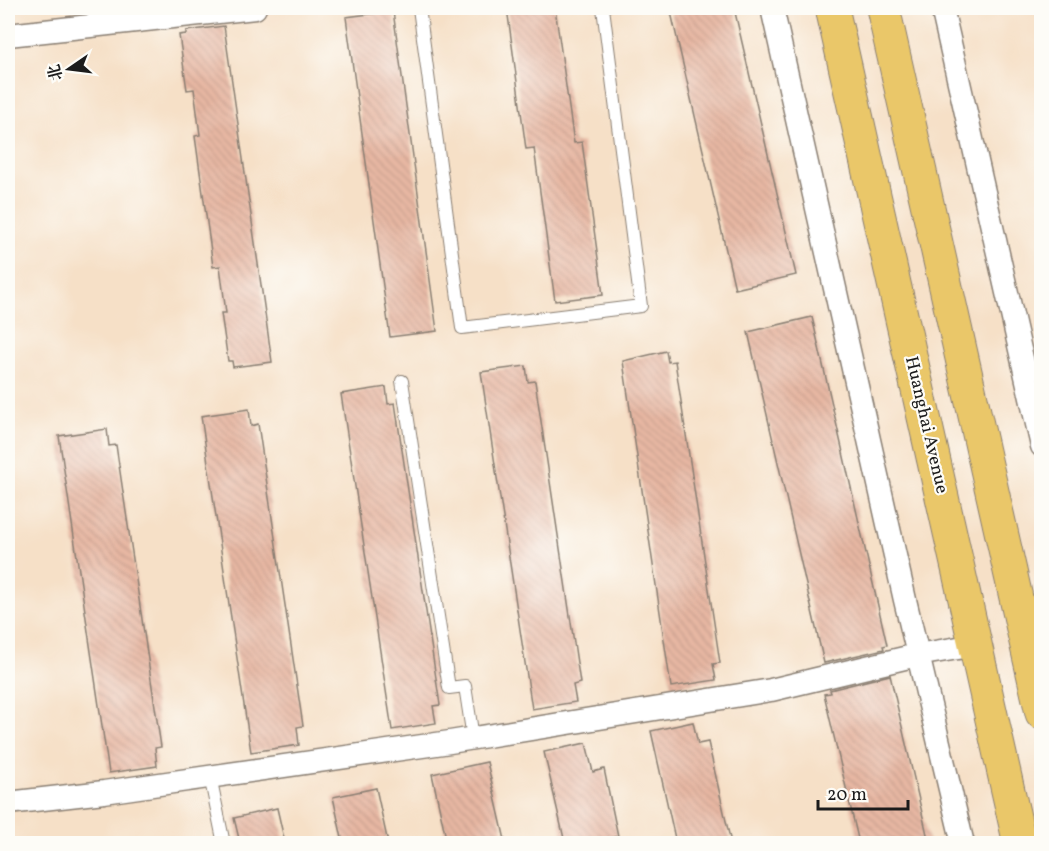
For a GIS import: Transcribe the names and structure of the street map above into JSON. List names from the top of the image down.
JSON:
{
  "streets": {
    "main road": ["Huanghai Avenue"]
  },
  "scale_bar": "20 m",
  "north": "left"
}
